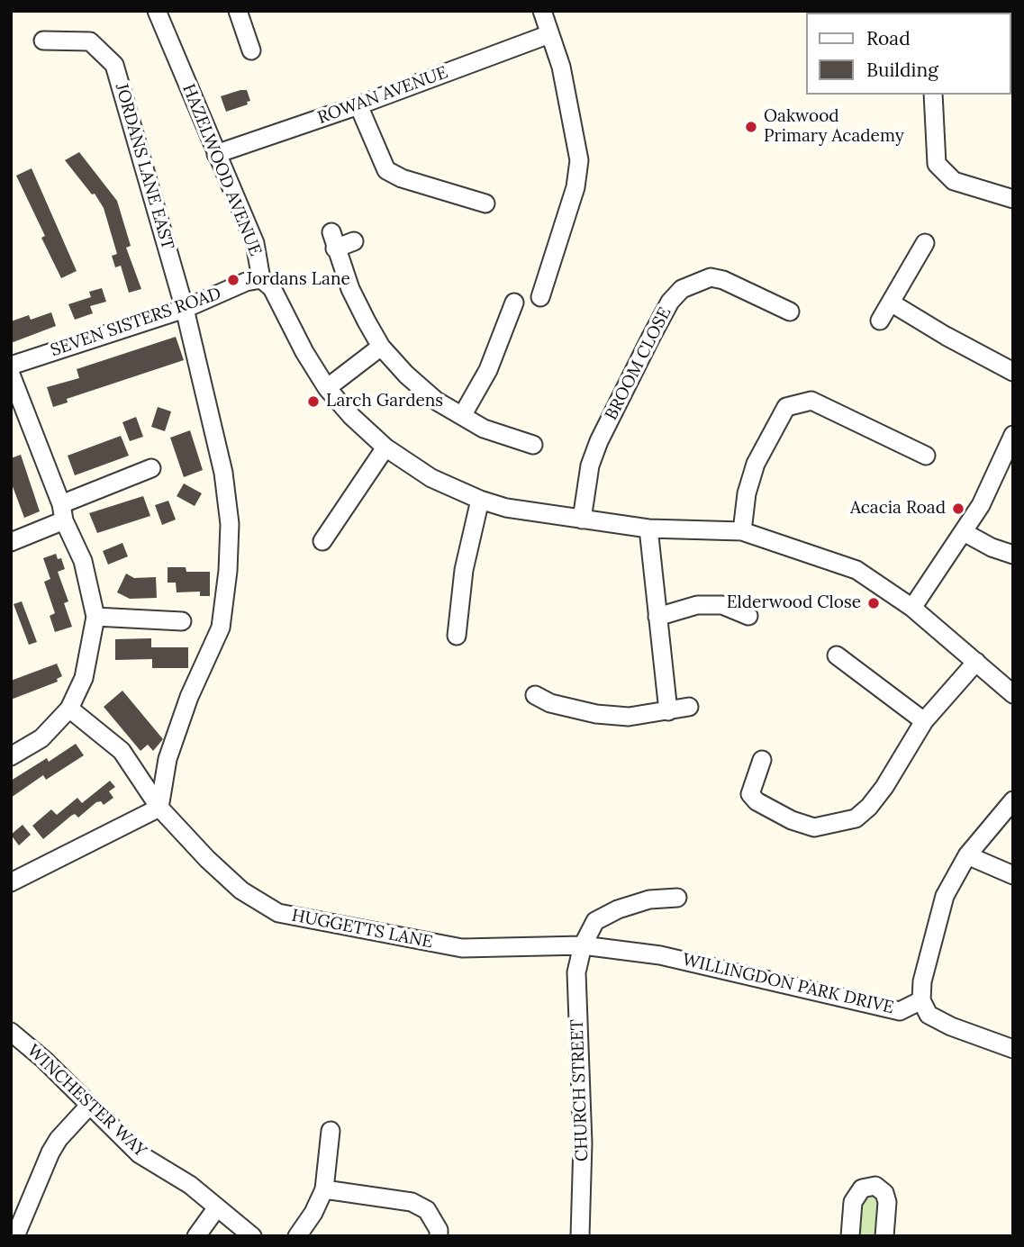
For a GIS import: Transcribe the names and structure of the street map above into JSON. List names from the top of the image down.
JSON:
{
  "streets": {
    "street": [
      "ROWAN AVENUE",
      "JORDANS LANE EAST",
      "HAZELWOOD AVENUE",
      "SEVEN SISTERS ROAD",
      "BROOM CLOSE",
      "HUGGETTS LANE",
      "WILLINGDON PARK DRIVE",
      "CHURCH STREET",
      "WINCHESTER WAY"
    ]
  },
  "crossings": [
    ["ROWAN AVENUE", "HAZELWOOD AVENUE"],
    ["JORDANS LANE EAST", "SEVEN SISTERS ROAD"],
    ["JORDANS LANE EAST", "HUGGETTS LANE"],
    ["HAZELWOOD AVENUE", "SEVEN SISTERS ROAD"],
    ["HAZELWOOD AVENUE", "BROOM CLOSE"],
    ["HUGGETTS LANE", "WILLINGDON PARK DRIVE"],
    ["HUGGETTS LANE", "CHURCH STREET"],
    ["WILLINGDON PARK DRIVE", "CHURCH STREET"]
  ],
  "places": [
    "Oakwood Primary Academy",
    "Jordans Lane",
    "Larch Gardens",
    "Acacia Road",
    "Elderwood Close"
  ],
  "legend": ["Road", "Building"]
}
